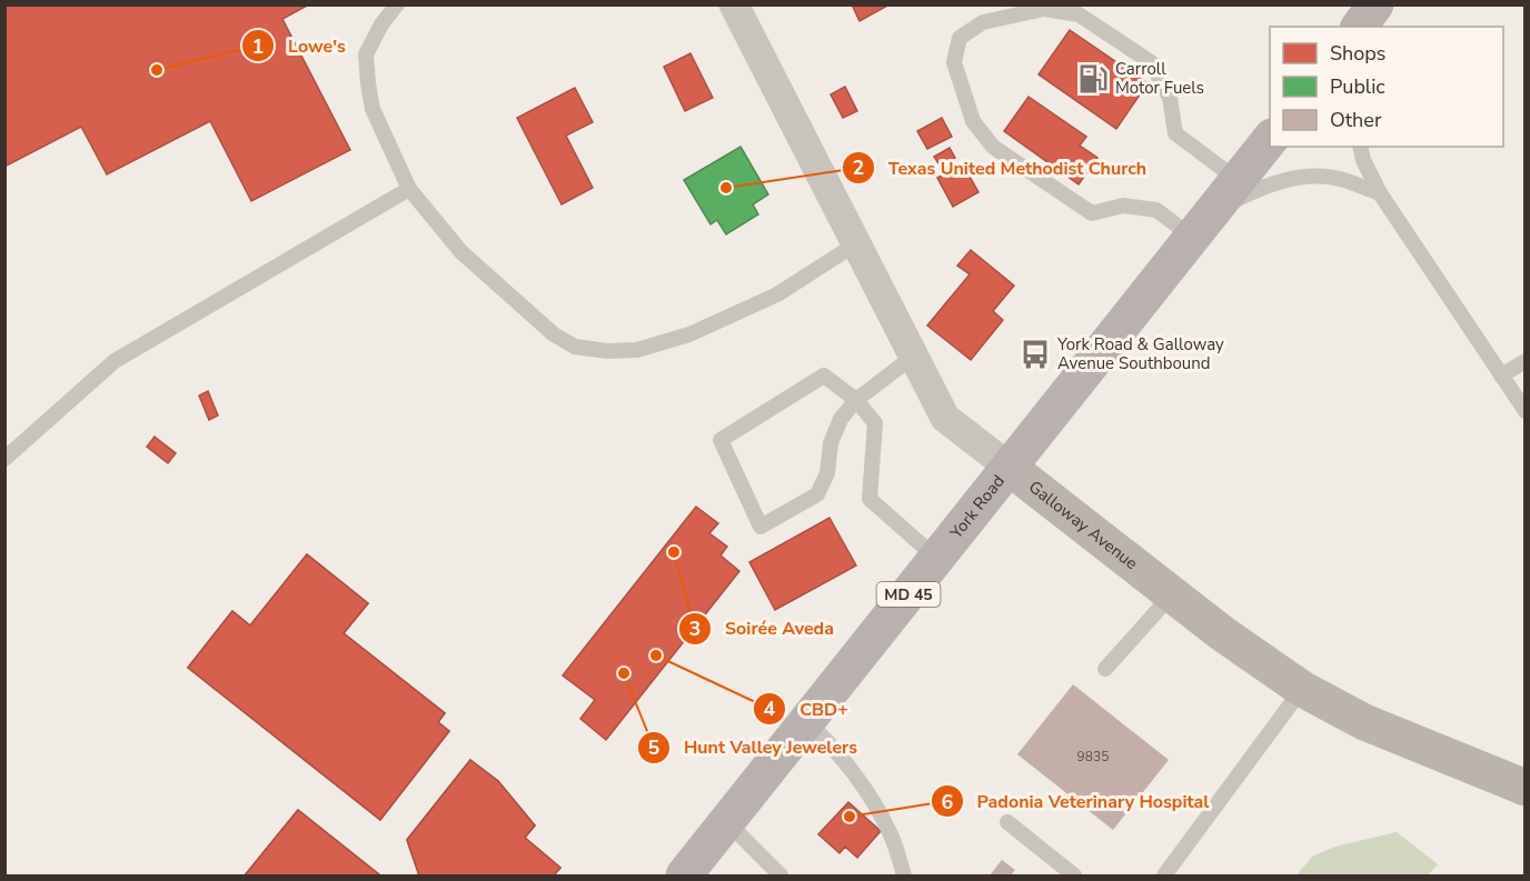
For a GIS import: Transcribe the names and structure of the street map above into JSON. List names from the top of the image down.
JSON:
{
  "streets": {
    "main road": ["York Road", "MD 45"],
    "street": ["Galloway Avenue"]
  },
  "crossings": [
    ["York Road", "Galloway Avenue"]
  ],
  "places": {
    "other": [
      "Lowe's",
      "Texas United Methodist Church",
      "Soirée Aveda",
      "CBD+",
      "Hunt Valley Jewelers",
      "Padonia Veterinary Hospital"
    ],
    "fuel station": ["Carroll Motor Fuels"],
    "bus stop": ["York Road & Galloway Avenue Southbound"]
  },
  "house_numbers": ["9835"],
  "legend": ["Shops", "Public", "Other"]
}
